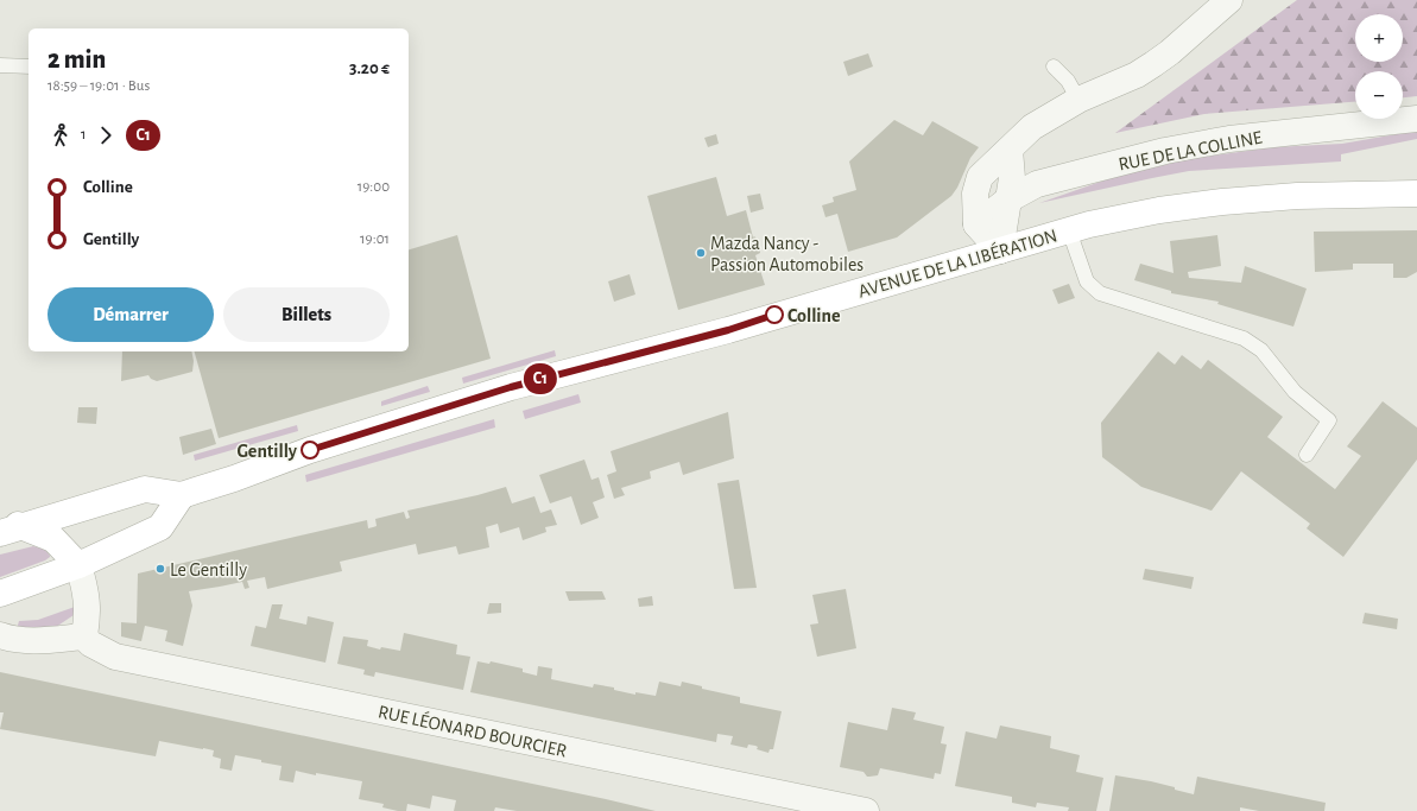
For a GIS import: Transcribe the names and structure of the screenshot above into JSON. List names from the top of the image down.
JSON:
{
  "streets": {
    "main road": ["AVENUE DE LA LIBÉRATION"],
    "street": ["RUE DE LA COLLINE", "RUE LÉONARD BOURCIER"]
  },
  "places": [
    "Mazda Nancy - Passion Automobiles",
    "Colline",
    "Gentilly",
    "Le Gentilly"
  ],
  "lines": ["bus line C1"],
  "page": {
    "on_map": "C1",
    "map_buttons": ["+", "−"],
    "heading": ["2 min", "18:59 – 19:01 · Bus", "3.20 €"],
    "legs": ["1", "C1"],
    "list": [
      {
        "name": "Colline",
        "value": "19:00"
      },
      {
        "name": "Gentilly",
        "value": "19:01"
      }
    ],
    "buttons": ["Démarrer", "Billets"]
  }
}
